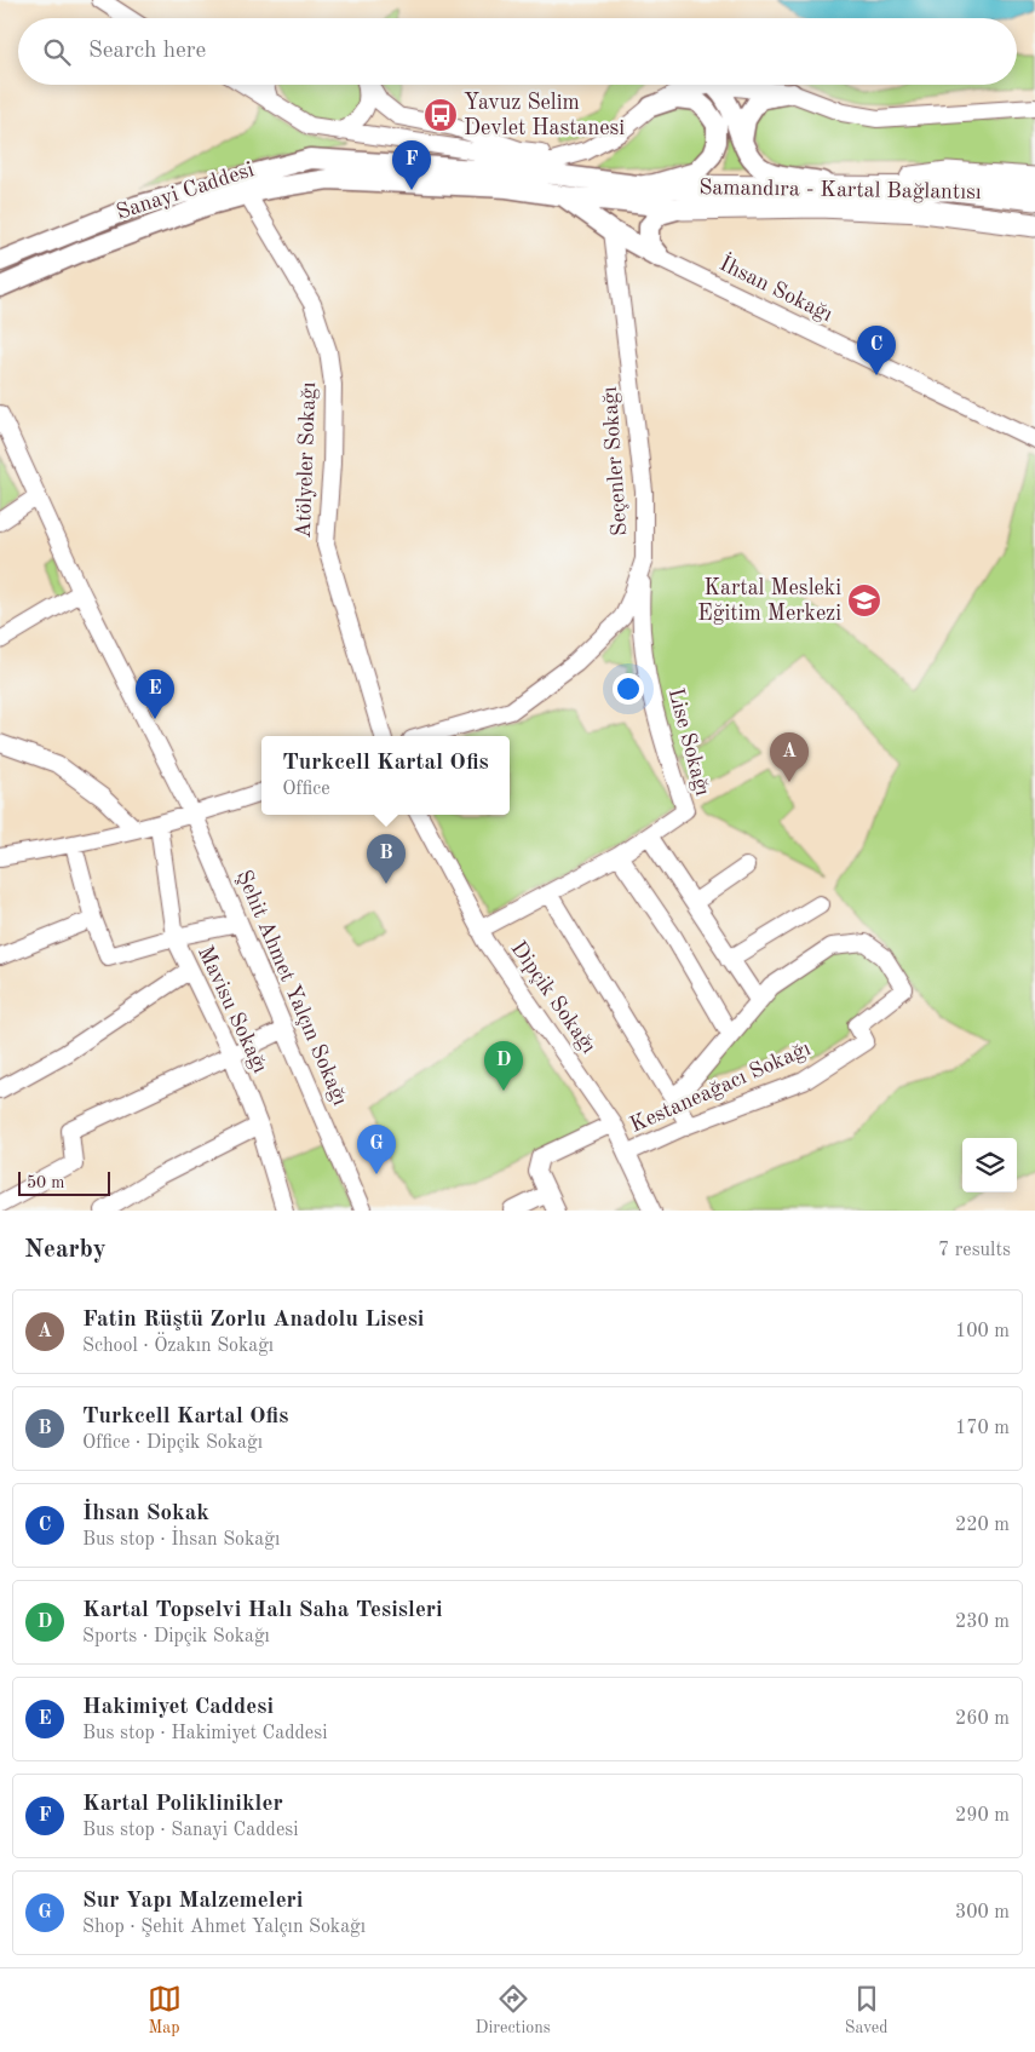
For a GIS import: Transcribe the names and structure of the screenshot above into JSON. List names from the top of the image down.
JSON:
{
  "streets": {
    "highway": ["Samandıra - Kartal Bağlantısı"],
    "main road": ["Sanayi Caddesi"],
    "street": [
      "İhsan Sokağı",
      "Atölyeler Sokağı",
      "Seçenler Sokağı",
      "Lise Sokağı",
      "Şehit Ahmet Yalçın Sokağı",
      "Dipçik Sokağı",
      "Mavisu Sokağı",
      "Kestaneağacı Sokağı"
    ]
  },
  "crossings": [
    ["Samandıra - Kartal Bağlantısı", "Sanayi Caddesi"],
    ["Sanayi Caddesi", "Atölyeler Sokağı"],
    ["Seçenler Sokağı", "Lise Sokağı"],
    ["Lise Sokağı", "Dipçik Sokağı"],
    ["Dipçik Sokağı", "Kestaneağacı Sokağı"]
  ],
  "places": {
    "bus stop": ["Yavuz Seli̇m Devlet Hastanesi̇"],
    "school or university": ["Kartal Mesleki Eğitim Merkezi"]
  },
  "scale_bar": "50 m",
  "page": {
    "search": "Search here",
    "pins": [
      "F",
      "C",
      "E",
      "A",
      "B",
      "D",
      "G"
    ],
    "popup": ["Turkcell Kartal Ofis", "Office"],
    "scale": "50 m",
    "heading": ["Nearby", "7 results"],
    "list": [
      {
        "mark": "A",
        "name": "Fatin Rüştü Zorlu Anadolu Lisesi",
        "note": "School · Özakın Sokağı",
        "value": "100 m"
      },
      {
        "mark": "B",
        "name": "Turkcell Kartal Ofis",
        "note": "Office · Dipçik Sokağı",
        "value": "170 m"
      },
      {
        "mark": "C",
        "name": "İhsan Sokak",
        "note": "Bus stop · İhsan Sokağı",
        "value": "220 m"
      },
      {
        "mark": "D",
        "name": "Kartal Topselvi Halı Saha Tesisleri",
        "note": "Sports · Dipçik Sokağı",
        "value": "230 m"
      },
      {
        "mark": "E",
        "name": "Hakimiyet Caddesi",
        "note": "Bus stop · Hakimiyet Caddesi",
        "value": "260 m"
      },
      {
        "mark": "F",
        "name": "Kartal Poliklinikler",
        "note": "Bus stop · Sanayi Caddesi",
        "value": "290 m"
      },
      {
        "mark": "G",
        "name": "Sur Yapı Malzemeleri",
        "note": "Shop · Şehit Ahmet Yalçın Sokağı",
        "value": "300 m"
      }
    ],
    "nav": ["Map", "Directions", "Saved"]
  }
}
